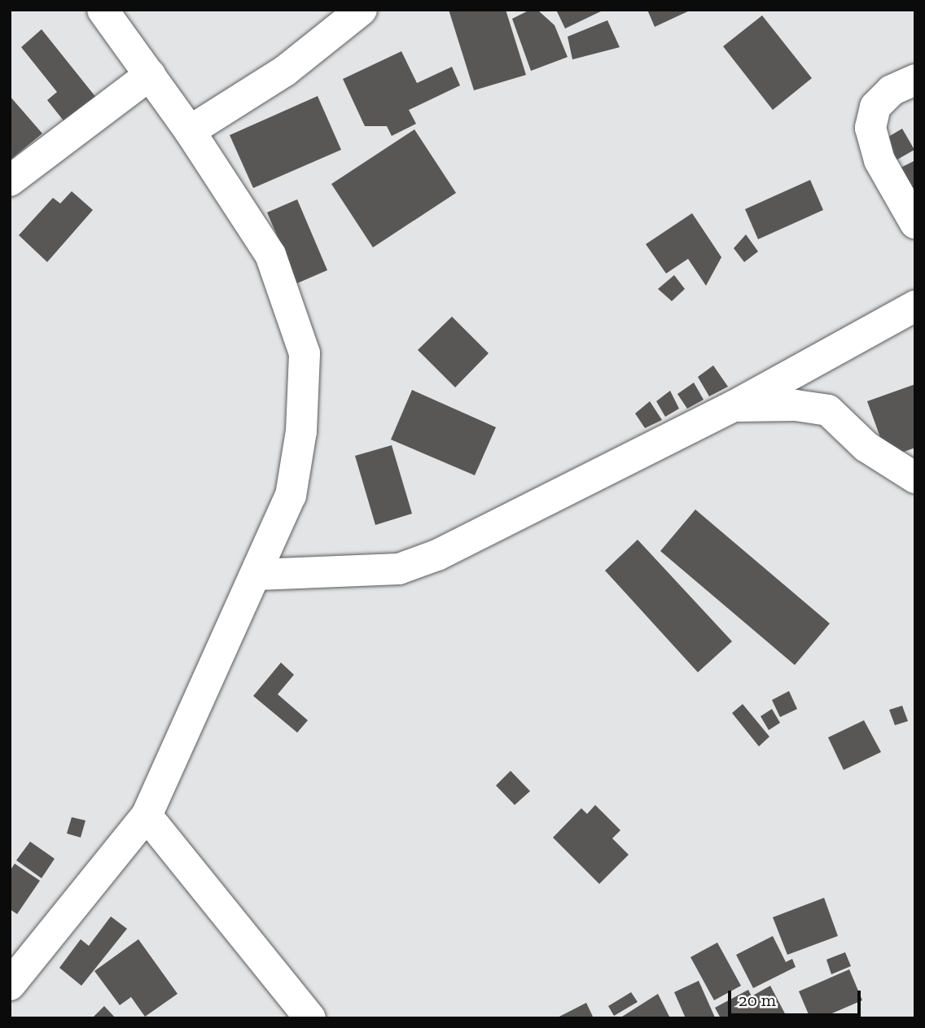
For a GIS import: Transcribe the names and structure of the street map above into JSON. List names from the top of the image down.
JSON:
{
  "scale_bar": "20 m"
}
